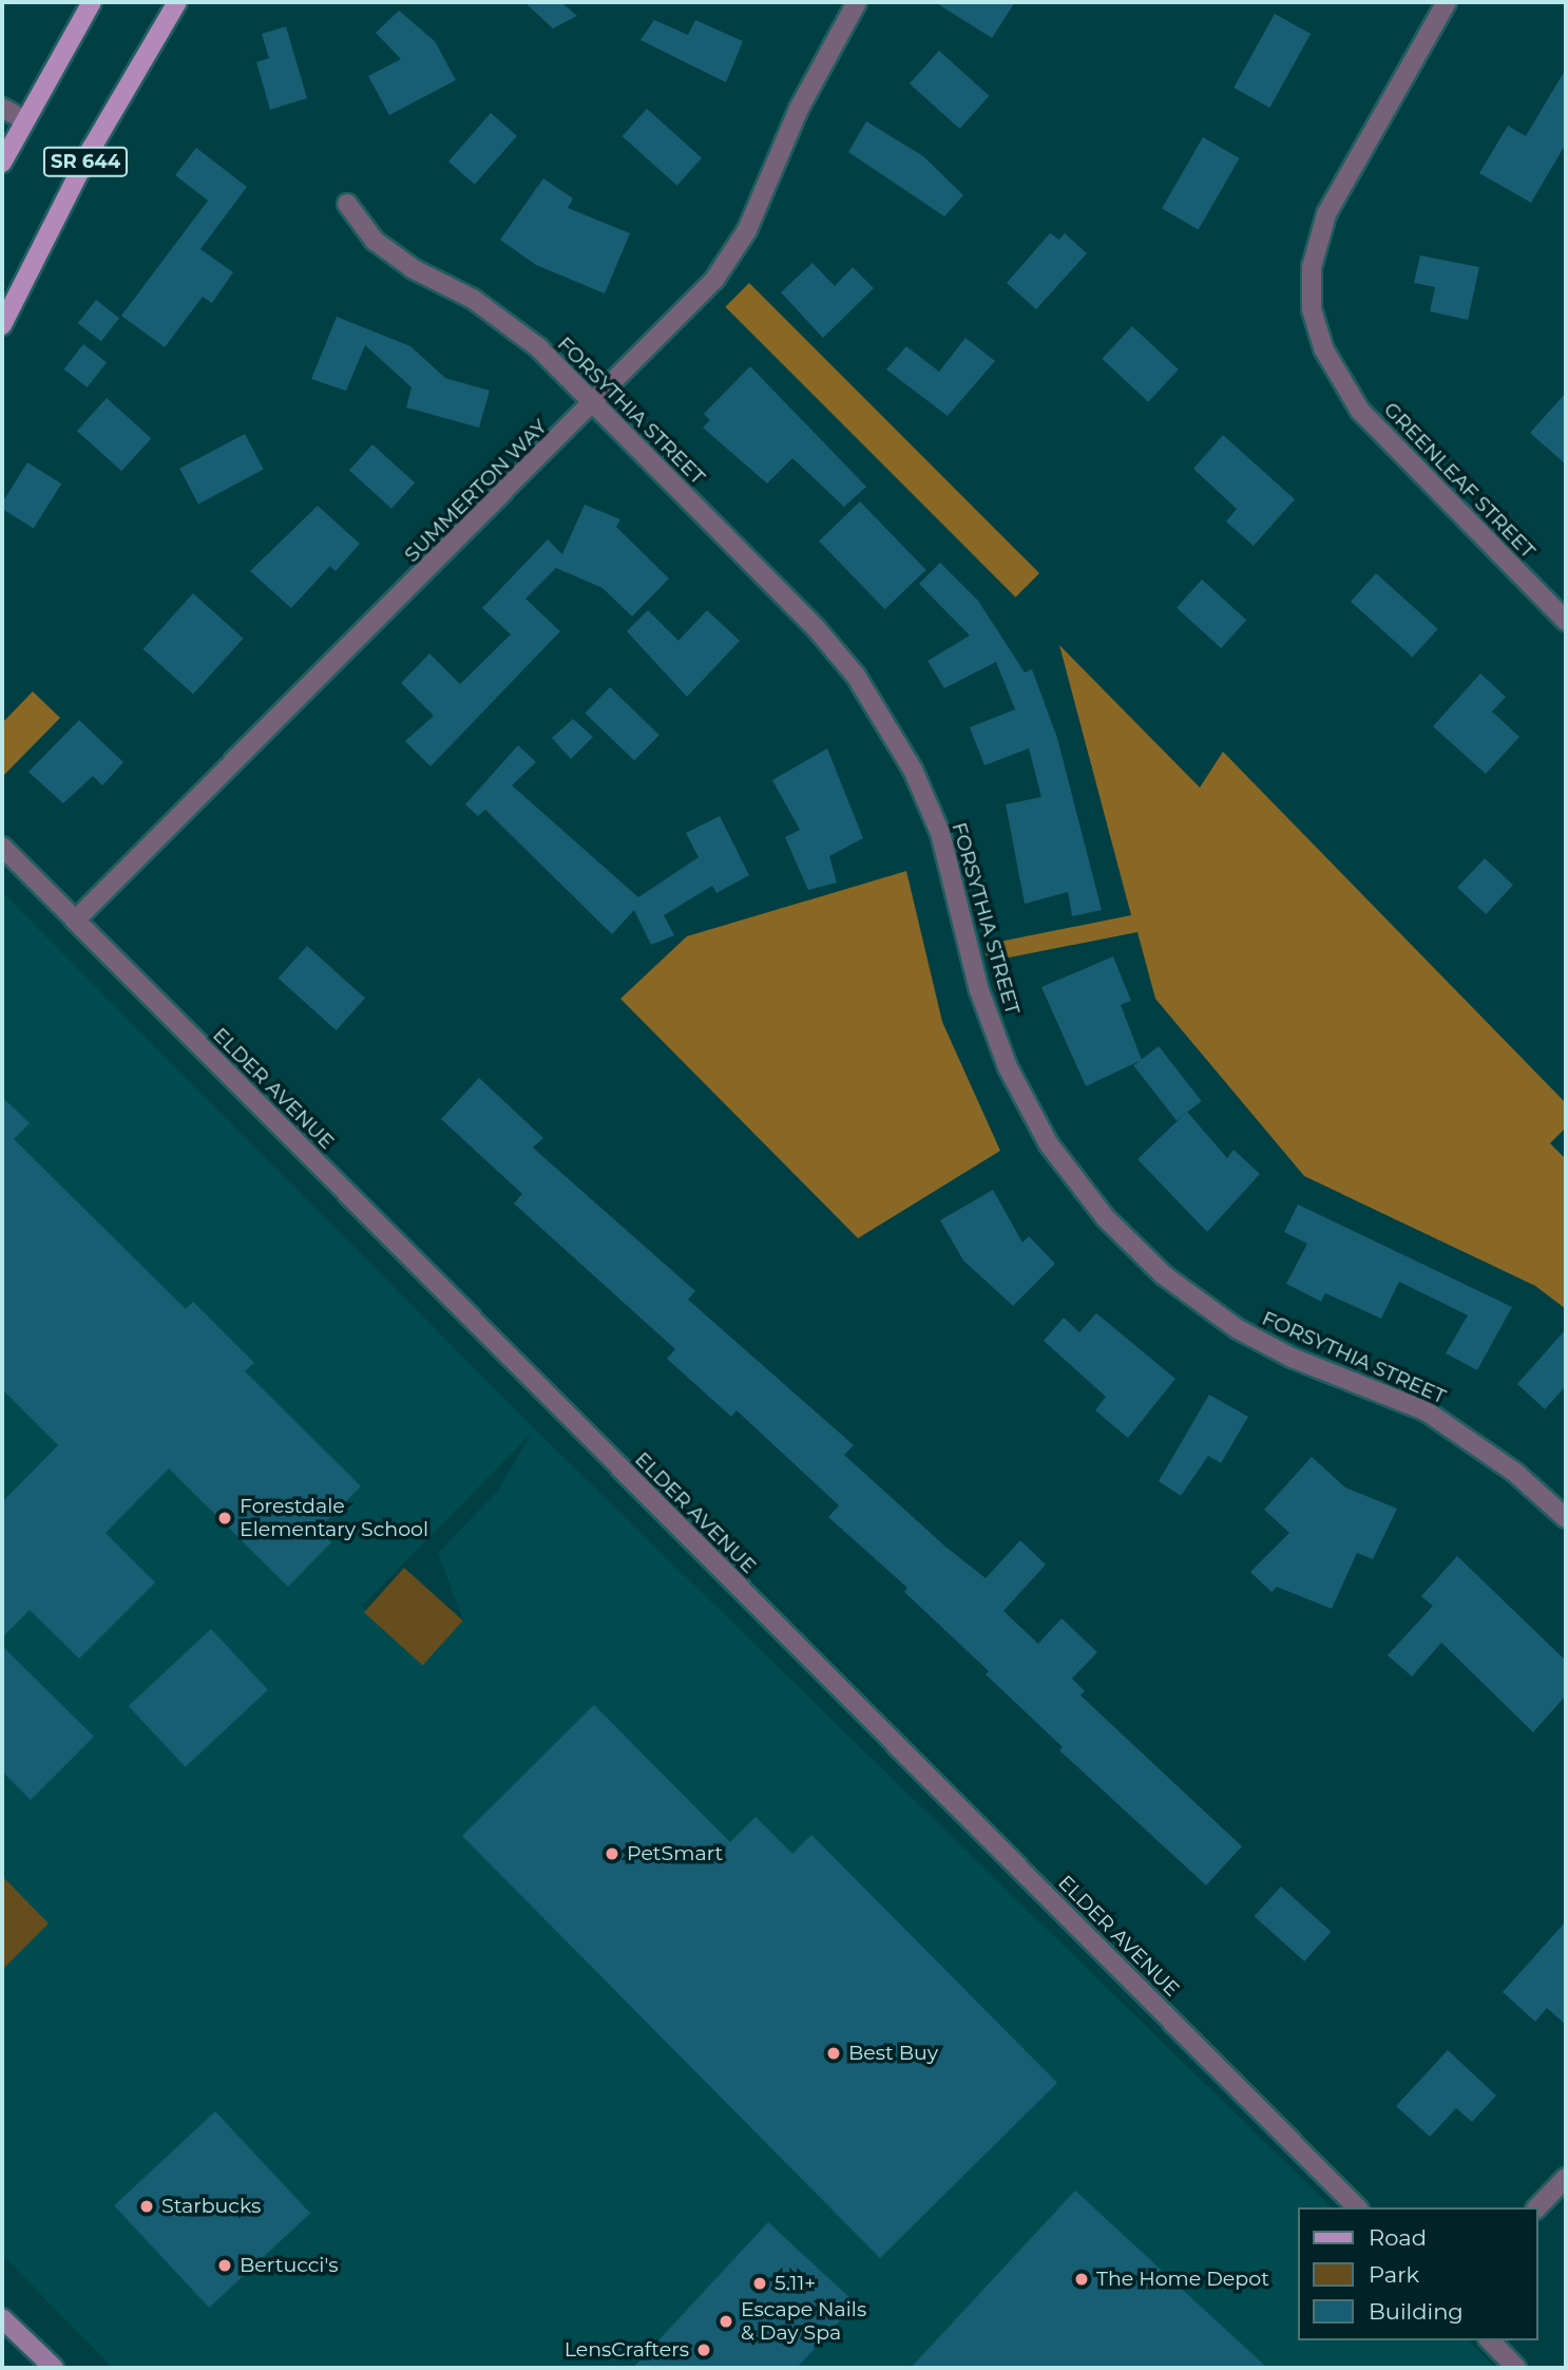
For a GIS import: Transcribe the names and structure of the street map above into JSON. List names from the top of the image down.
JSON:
{
  "streets": {
    "main road": ["SR 644"],
    "street": [
      "FORSYTHIA STREET",
      "GREENLEAF STREET",
      "SUMMERTON WAY",
      "ELDER AVENUE"
    ]
  },
  "crossings": [
    ["FORSYTHIA STREET", "SUMMERTON WAY"],
    ["SUMMERTON WAY", "ELDER AVENUE"]
  ],
  "places": [
    "Forestdale Elementary School",
    "PetSmart",
    "Best Buy",
    "Starbucks",
    "Bertucci's",
    "The Home Depot",
    "5.11+",
    "Escape Nails & Day Spa",
    "LensCrafters"
  ],
  "legend": ["Road", "Park", "Building"]
}
